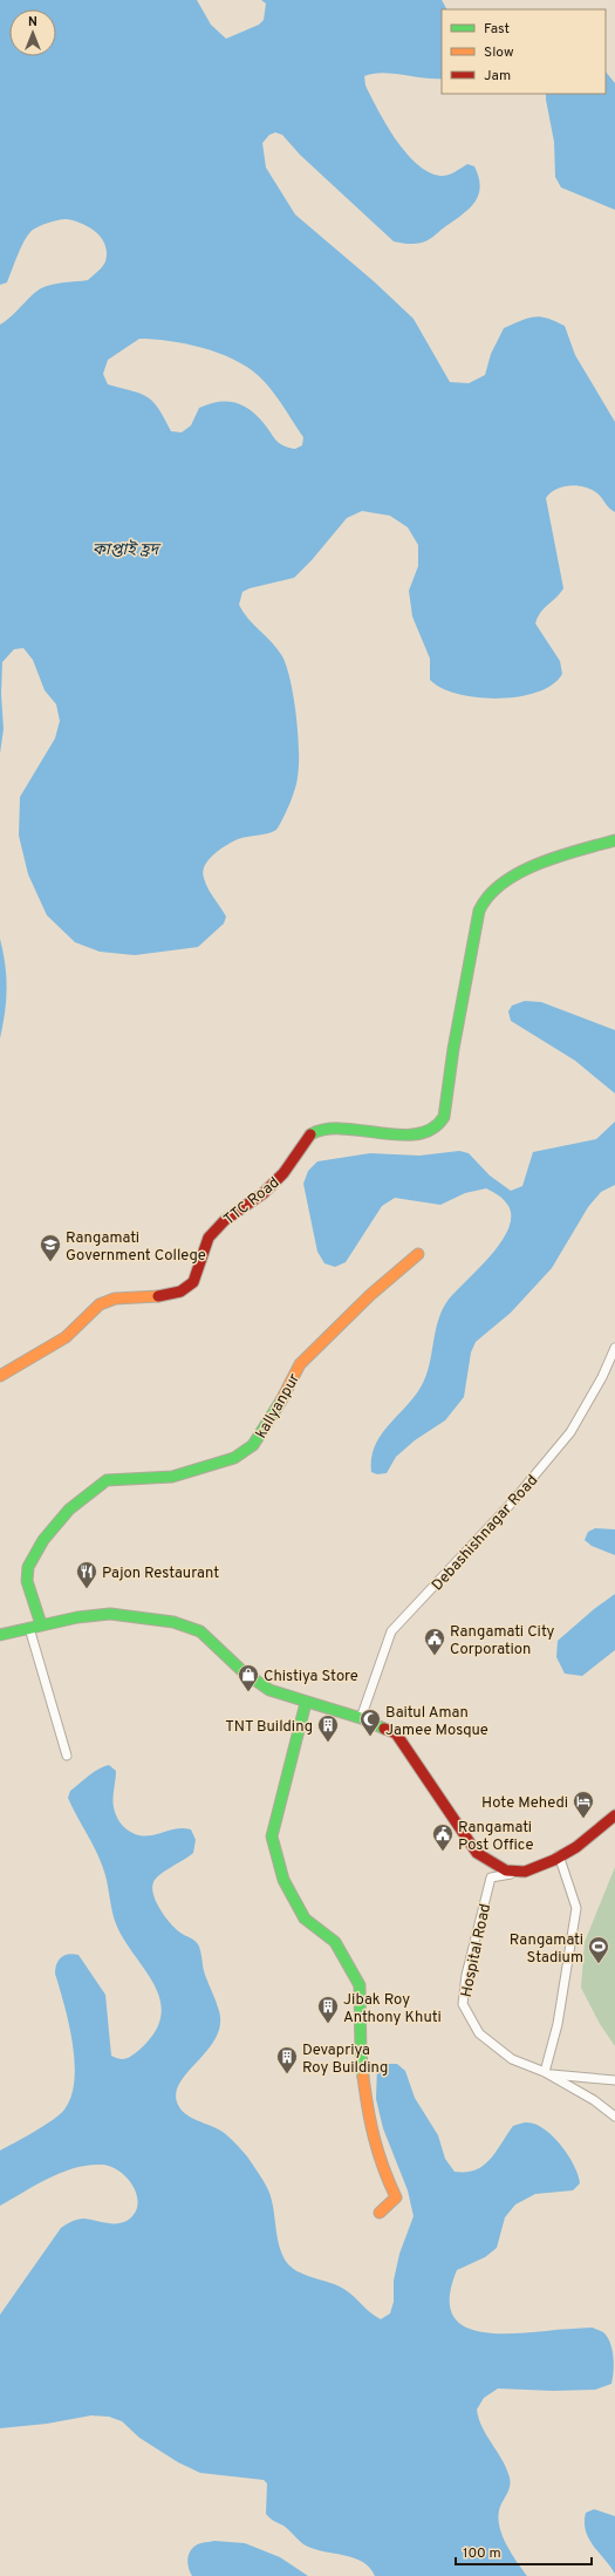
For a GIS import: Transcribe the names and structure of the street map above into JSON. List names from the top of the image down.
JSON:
{
  "streets": {
    "main road": ["TTC Road", "kallyanpur"],
    "street": ["Debashishnagar Road", "Hospital Road"]
  },
  "water": ["কাপ্তাই হ্রদ"],
  "places": {
    "school or university": ["Rangamati Government College"],
    "restaurant": ["Pajon Restaurant"],
    "public building": ["Rangamati City Corporation", "Rangamati Post Office"],
    "shop": ["Chistiya Store"],
    "mosque": ["Baitul Aman Jamee Mosque"],
    "building": ["TNT Building", "Jibak Roy Anthony Khuti", "Devapriya Roy Building"],
    "hotel": ["Hote Mehedi"],
    "sports": ["Rangamati Stadium"]
  },
  "legend": ["Fast", "Slow", "Jam"],
  "scale_bar": "100 m",
  "north": "top"
}
